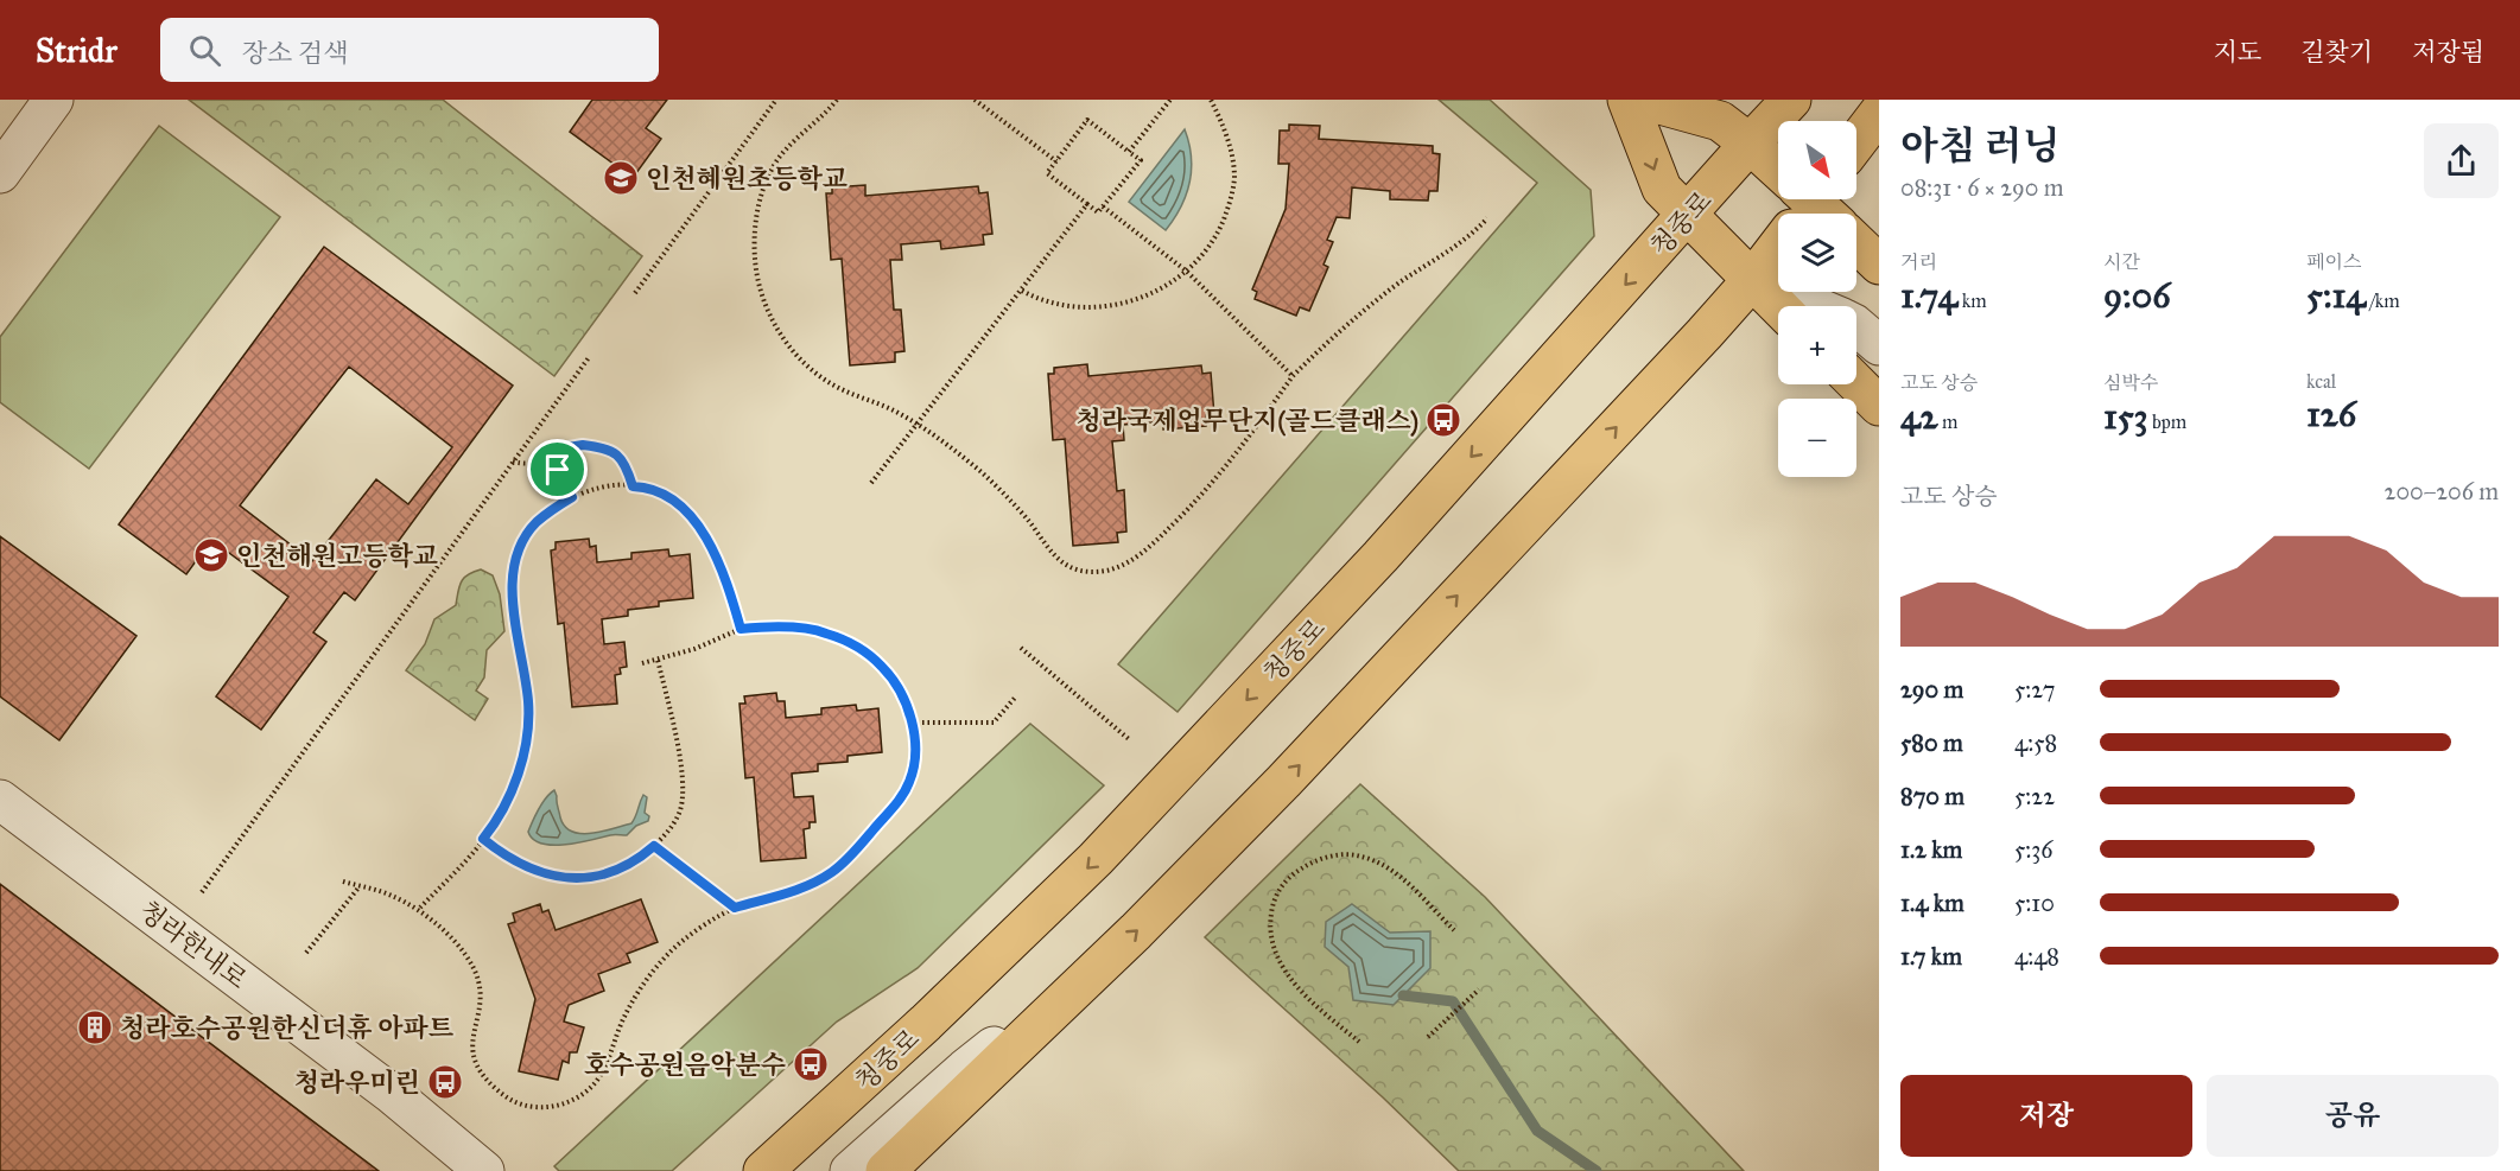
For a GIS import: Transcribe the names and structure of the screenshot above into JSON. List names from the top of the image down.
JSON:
{
  "streets": {
    "main road": ["청중로"],
    "street": ["청라한내로"]
  },
  "places": {
    "school or university": ["인천혜원초등학교", "인천해원고등학교"],
    "bus stop": ["청라국제업무단지(골드클래스)", "호수공원음악분수", "청라우미린"],
    "building": ["청라호수공원한신더휴 아파트"]
  },
  "north": "bottom right",
  "page": {
    "header": "Stridr",
    "search": "장소 검색",
    "nav": ["지도", "길찾기", "저장됨"],
    "heading": ["아침 러닝", "08:31 · 6 × 290 m"],
    "map_buttons": ["+", "−"],
    "stats": [
      ["거리", "1.74 km"],
      ["시간", "9:06"],
      ["페이스", "5:14 /km"],
      ["고도 상승", "42 m"],
      ["심박수", "153 bpm"],
      ["kcal", "126"]
    ],
    "chart": ["고도 상승", "200–206 m"],
    "list": [
      {
        "name": "290 m",
        "note": "5:27"
      },
      {
        "name": "580 m",
        "note": "4:58"
      },
      {
        "name": "870 m",
        "note": "5:22"
      },
      {
        "name": "1.2 km",
        "note": "5:36"
      },
      {
        "name": "1.4 km",
        "note": "5:10"
      },
      {
        "name": "1.7 km",
        "note": "4:48"
      }
    ],
    "buttons": ["저장", "공유"]
  }
}
